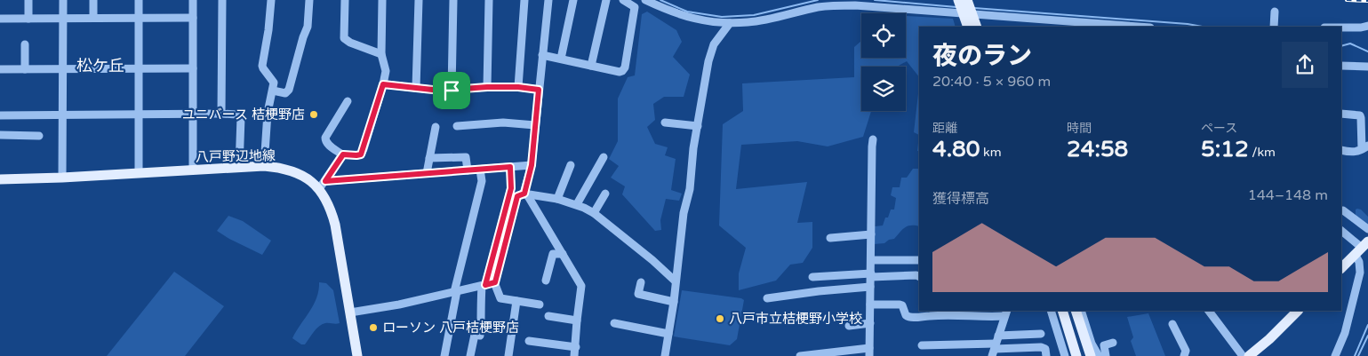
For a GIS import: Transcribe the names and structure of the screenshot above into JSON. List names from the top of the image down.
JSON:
{
  "streets": {
    "main road": ["八戸野辺地線"]
  },
  "districts": ["松ケ丘"],
  "places": ["ユニバース 桔梗野店", "八戸市立桔梗野小学校", "ローソン 八戸桔梗野店"],
  "page": {
    "heading": ["夜のラン", "20:40 · 5 × 960 m"],
    "stats": [
      ["距離", "4.80 km"],
      ["時間", "24:58"],
      ["ペース", "5:12 /km"]
    ],
    "chart": ["獲得標高", "144–148 m"]
  }
}
